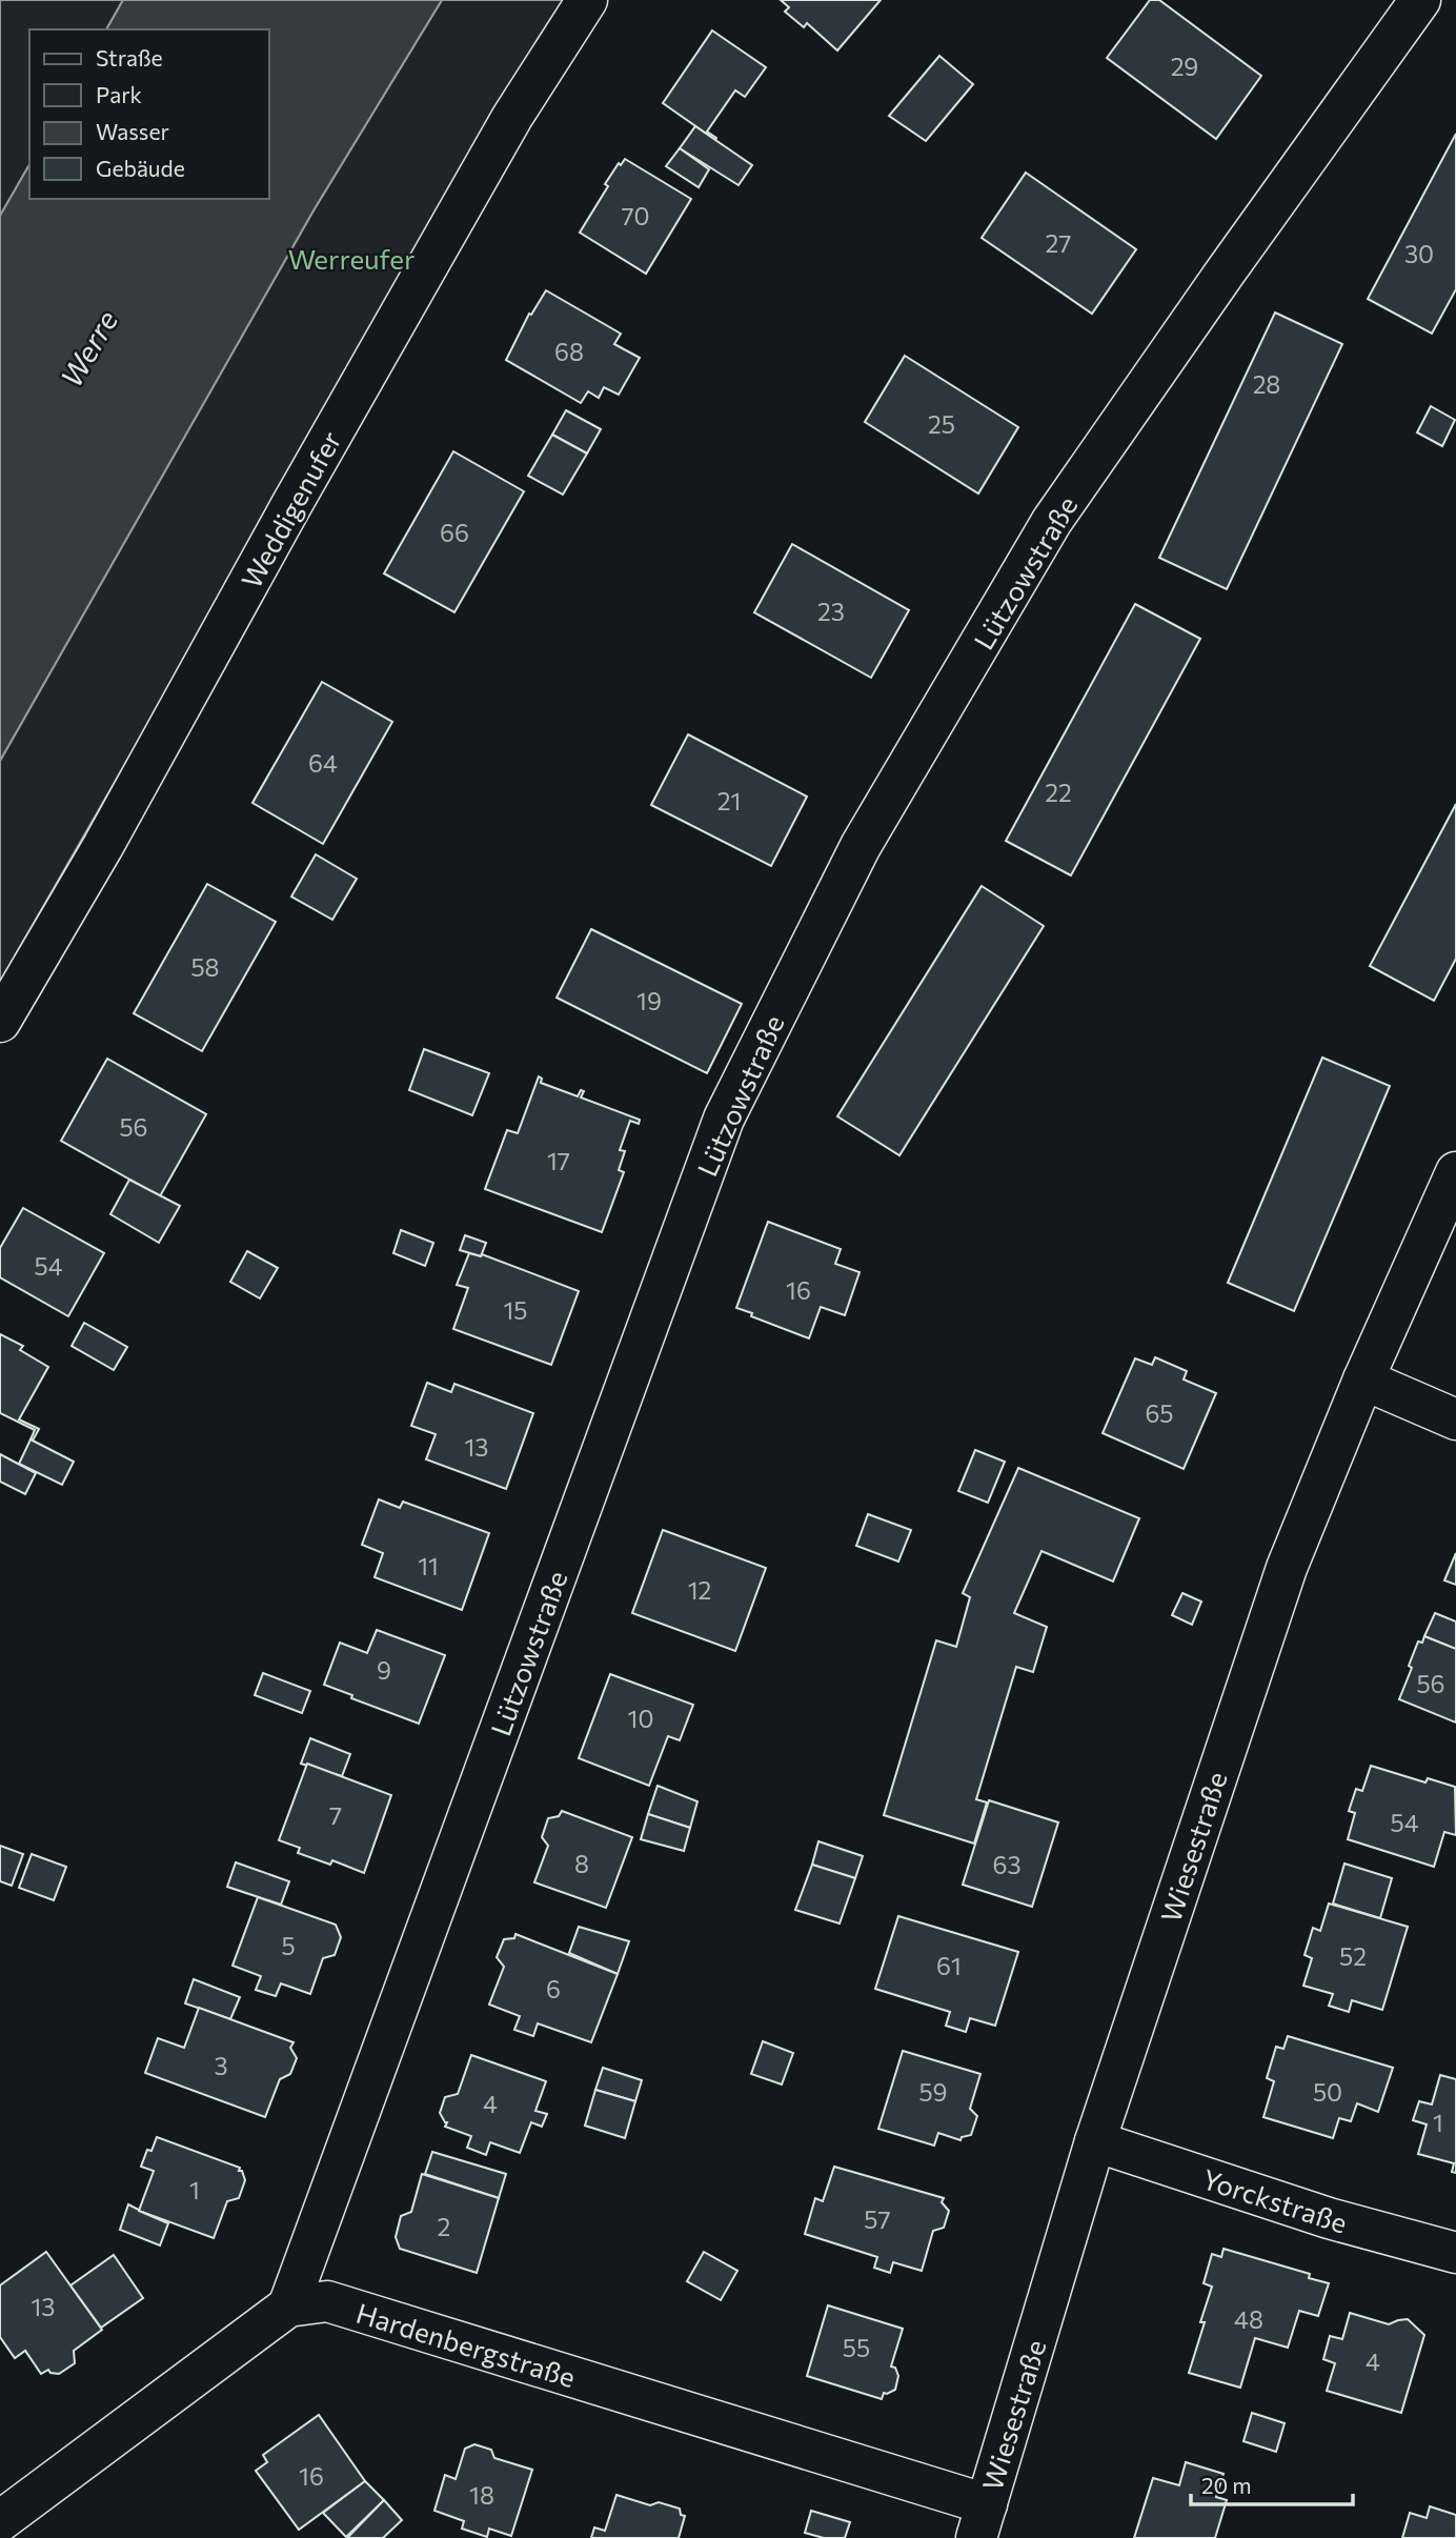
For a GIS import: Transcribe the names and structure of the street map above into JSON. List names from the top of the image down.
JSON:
{
  "streets": {
    "street": [
      "Weddigenufer",
      "Lützowstraße",
      "Wiesestraße",
      "Yorckstraße",
      "Hardenbergstraße"
    ]
  },
  "crossings": [
    ["Lützowstraße", "Hardenbergstraße"],
    ["Wiesestraße", "Yorckstraße"],
    ["Wiesestraße", "Hardenbergstraße"]
  ],
  "water": ["Werre"],
  "parks": ["Werreufer"],
  "house_numbers": [
    "29",
    "70",
    "27",
    "30",
    "68",
    "28",
    "25",
    "66",
    "23",
    "64",
    "22",
    "21",
    "58",
    "19",
    "56",
    "17",
    "54",
    "16",
    "15",
    "65",
    "13",
    "11",
    "12",
    "9",
    "56",
    "10",
    "7",
    "54",
    "8",
    "63",
    "5",
    "52",
    "61",
    "6",
    "3",
    "59",
    "50",
    "4",
    "1",
    "1",
    "57",
    "2",
    "13",
    "48",
    "55",
    "4",
    "16",
    "18"
  ],
  "legend": [
    "Straße",
    "Park",
    "Wasser",
    "Gebäude"
  ],
  "scale_bar": "20 m"
}
